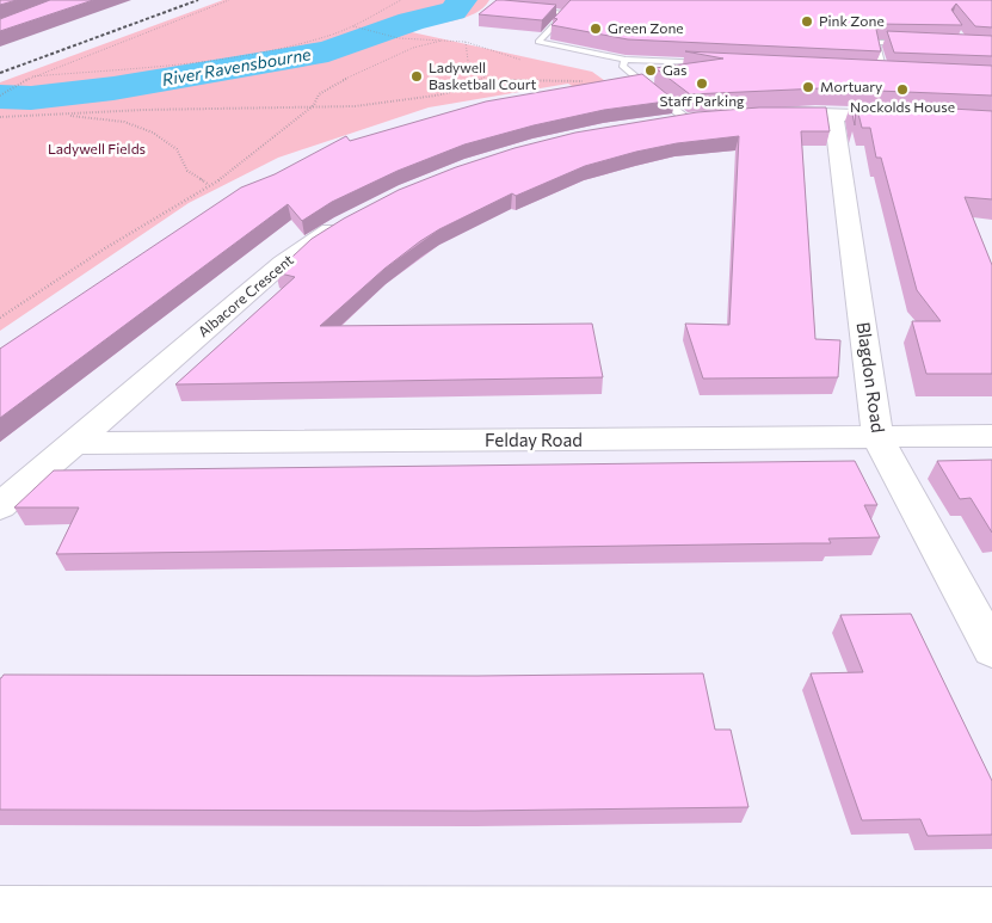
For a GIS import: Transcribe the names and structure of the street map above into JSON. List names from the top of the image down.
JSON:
{
  "streets": {
    "street": ["Albacore Crescent", "Blagdon Road", "Felday Road"]
  },
  "crossings": [
    ["Albacore Crescent", "Felday Road"],
    ["Blagdon Road", "Felday Road"]
  ],
  "water": ["River Ravensbourne"],
  "parks": ["Ladywell Fields"],
  "places": [
    "Pink Zone",
    "Green Zone",
    "Gas",
    "Ladywell Basketball Court",
    "Staff Parking",
    "Mortuary",
    "Nockolds House"
  ]
}
